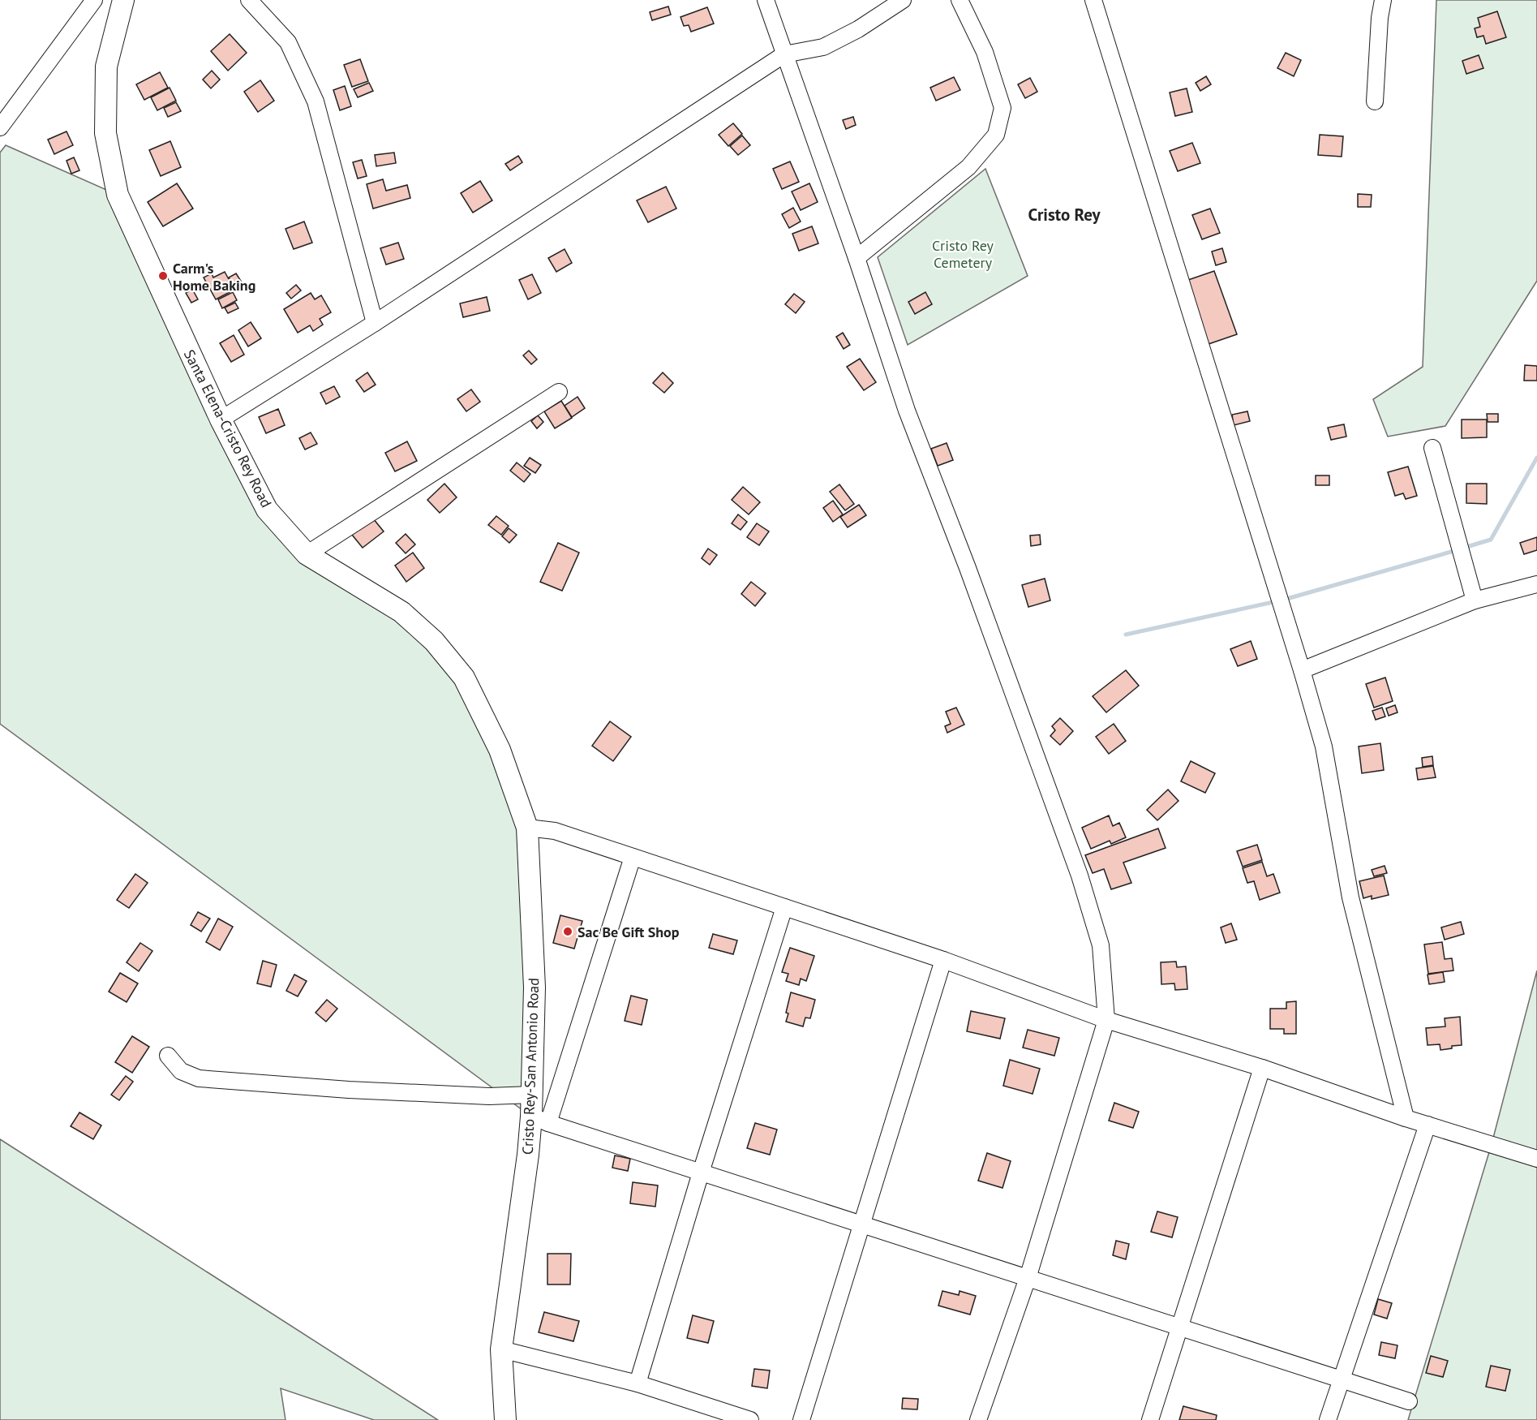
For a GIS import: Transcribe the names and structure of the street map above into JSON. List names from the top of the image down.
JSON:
{
  "streets": {
    "main road": ["Santa Elena-Cristo Rey Road", "Cristo Rey-San Antonio Road"]
  },
  "crossings": [
    ["Santa Elena-Cristo Rey Road", "Cristo Rey-San Antonio Road"]
  ],
  "districts": ["Cristo Rey"],
  "parks": ["Cristo Rey Cemetery"],
  "places": ["Carm's Home Baking", "Sac Be Gift Shop"]
}
